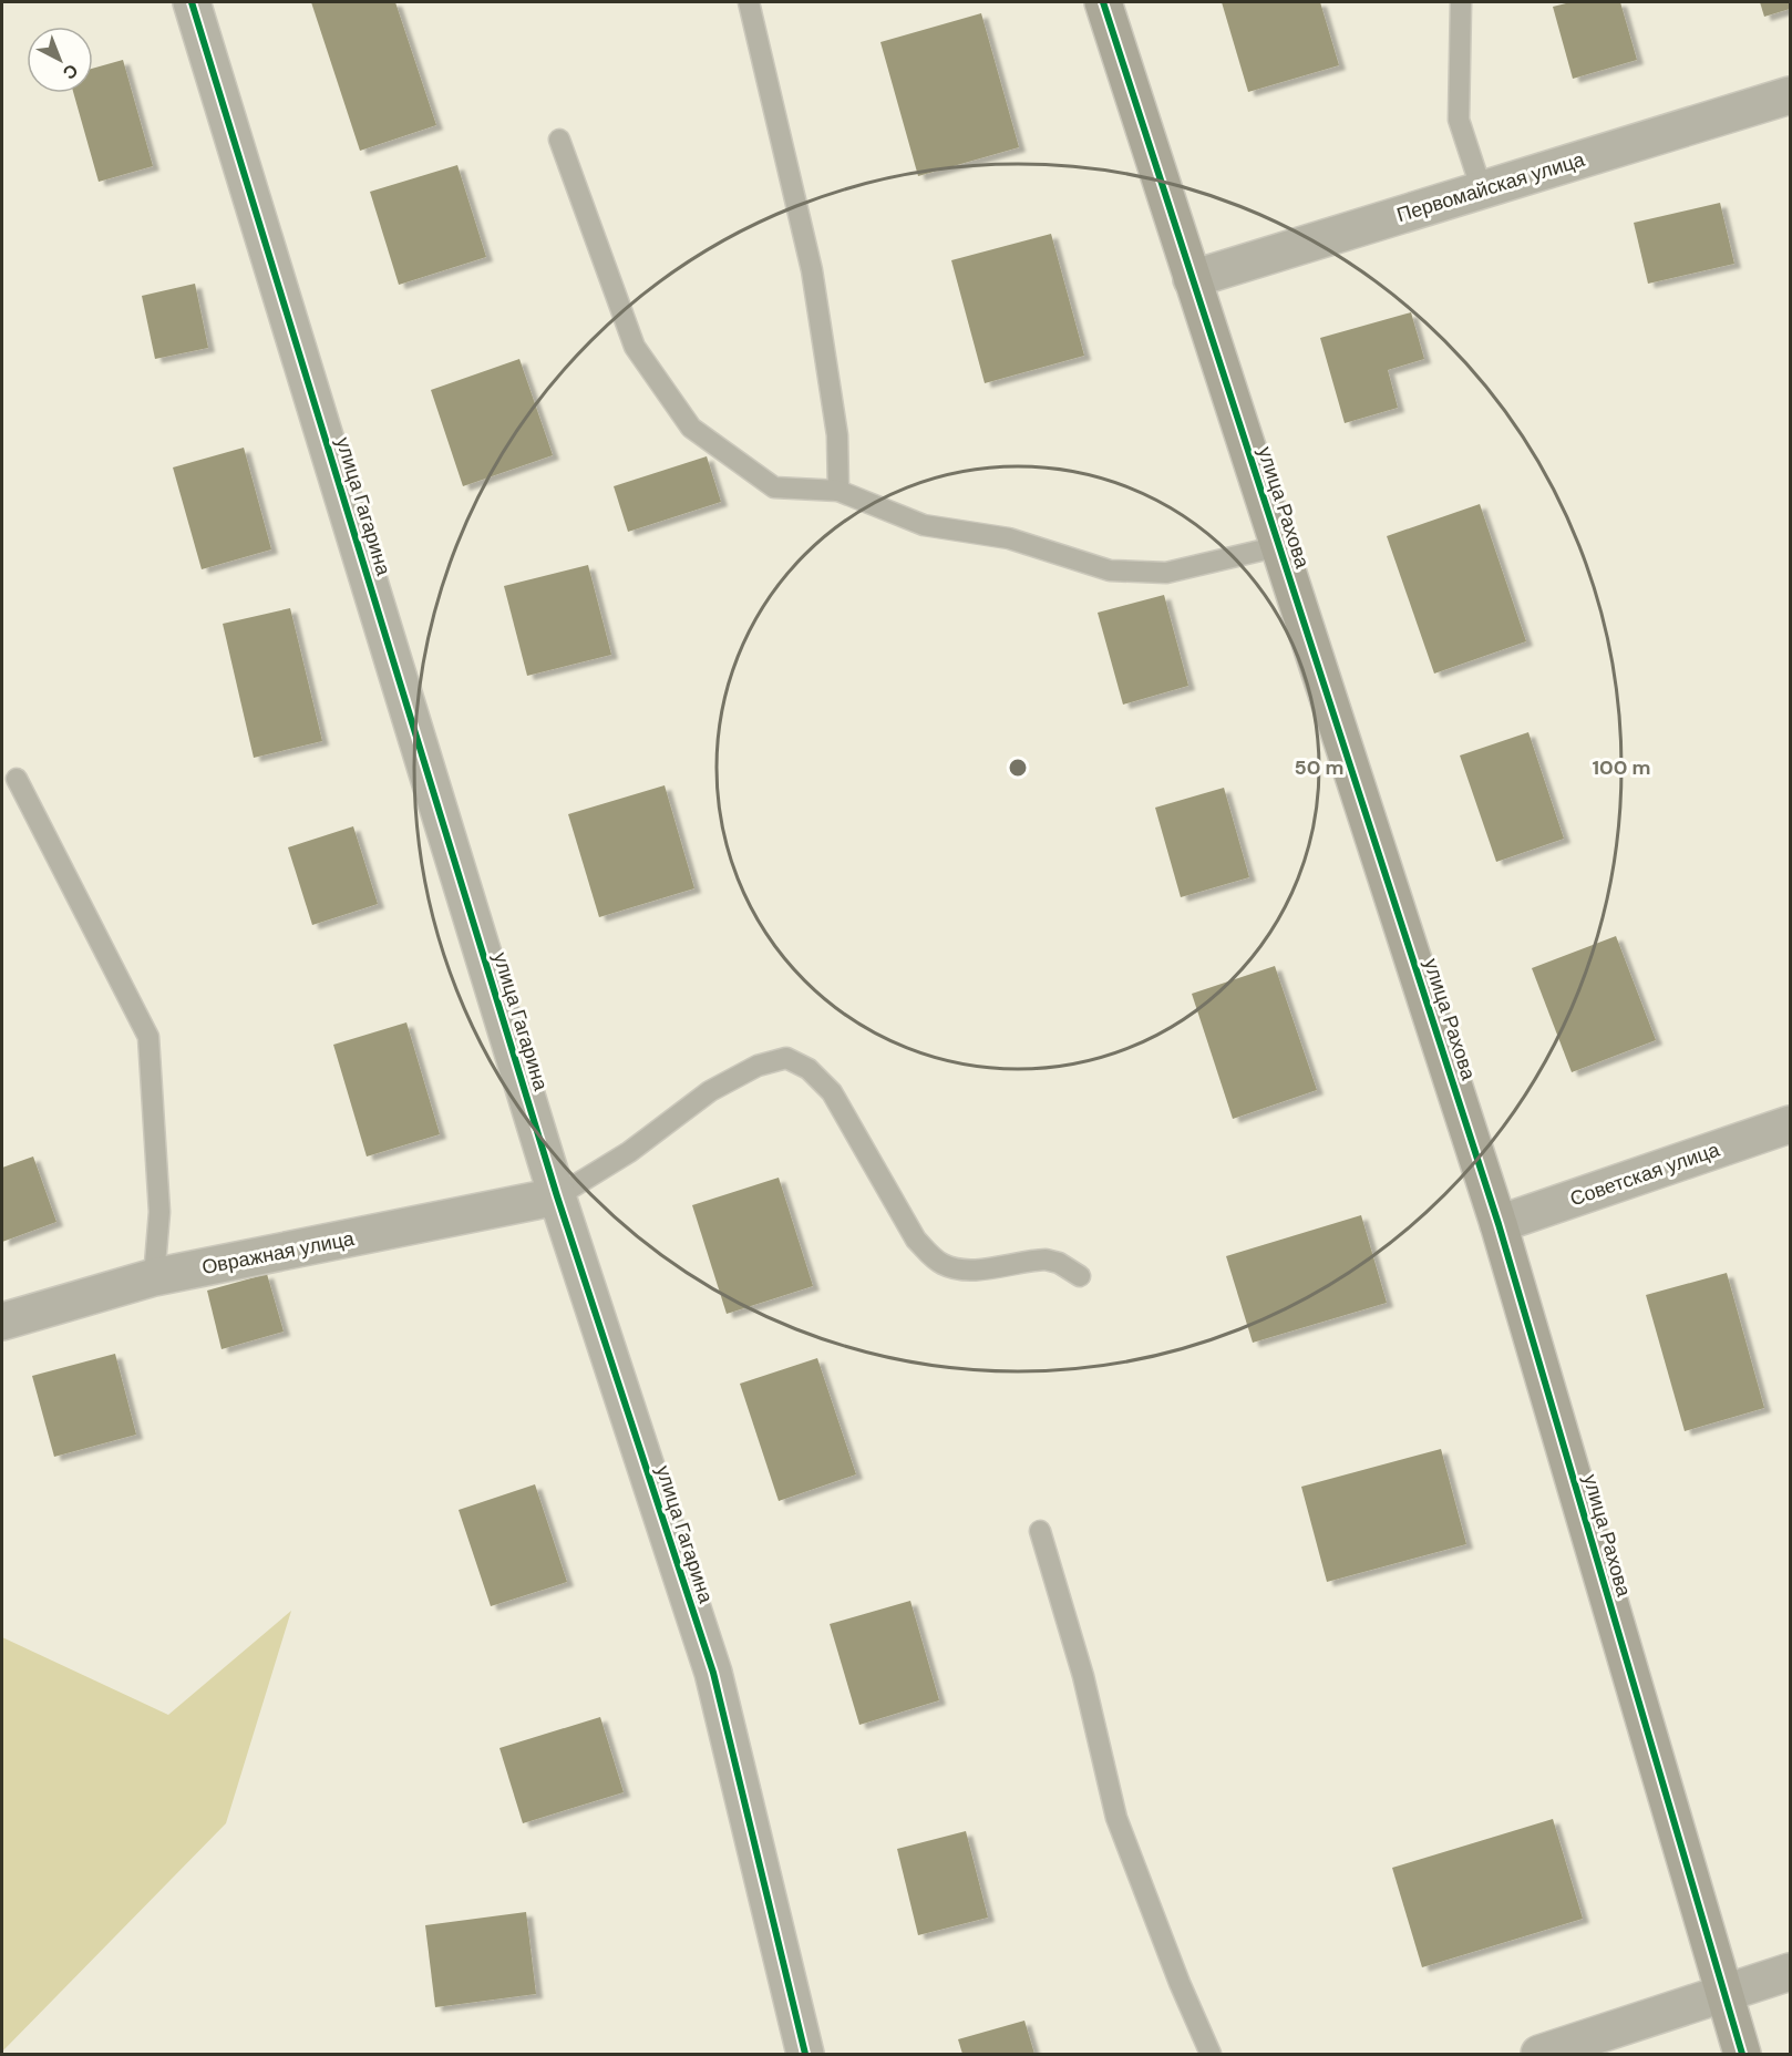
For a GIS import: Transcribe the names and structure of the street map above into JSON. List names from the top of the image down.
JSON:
{
  "streets": {
    "street": [
      "Первомайская улица",
      "улица Гагарина",
      "улица Рахова",
      "Советская улица",
      "Овражная улица"
    ]
  },
  "crossings": [
    ["Первомайская улица", "улица Рахова"],
    ["улица Гагарина", "Овражная улица"],
    ["улица Рахова", "Советская улица"]
  ],
  "north": "bottom right",
  "rings": ["50 m", "100 m"]
}
